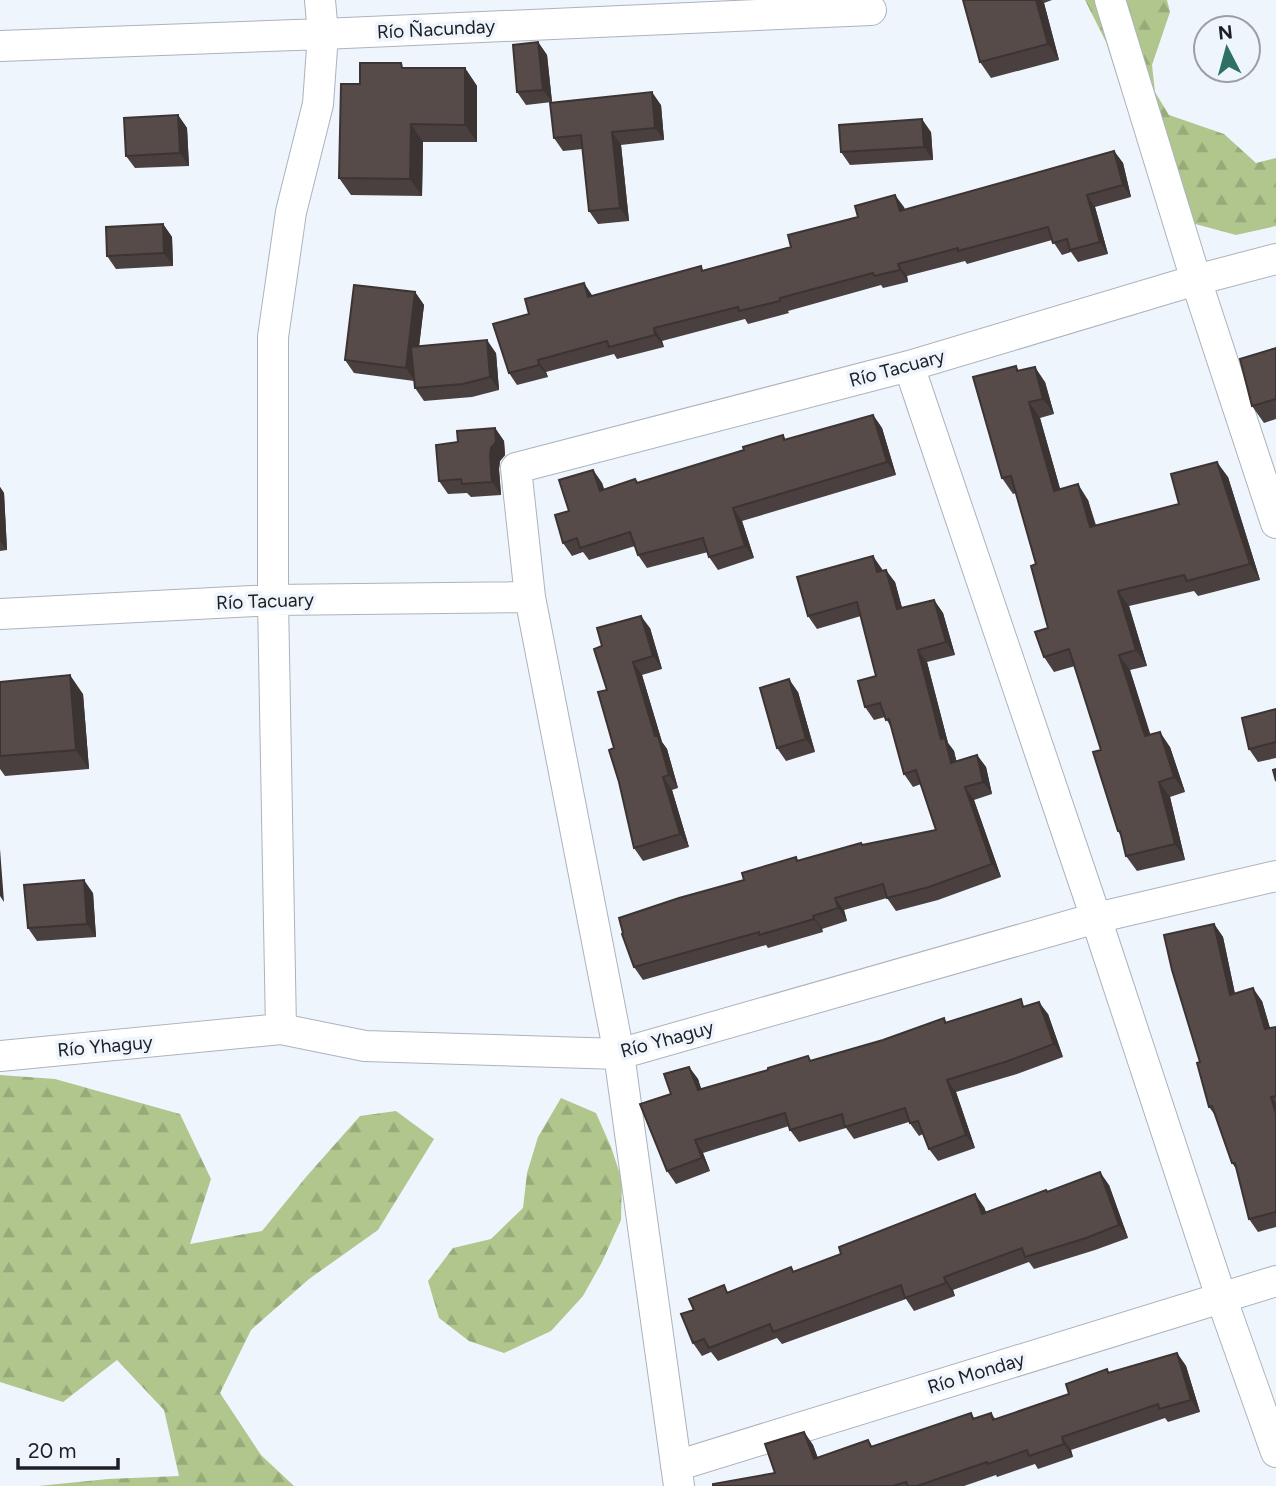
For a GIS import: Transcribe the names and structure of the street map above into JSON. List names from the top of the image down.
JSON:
{
  "streets": {
    "street": [
      "Río Ñacunday",
      "Río Tacuary",
      "Río Yhaguy",
      "Río Monday"
    ]
  },
  "scale_bar": "20 m",
  "north": "top"
}
